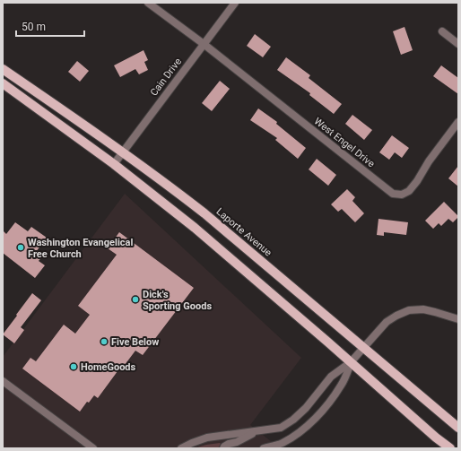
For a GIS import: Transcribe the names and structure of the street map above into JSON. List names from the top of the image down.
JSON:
{
  "streets": {
    "main road": ["Laporte Avenue"],
    "street": ["Cain Drive", "West Engel Drive"]
  },
  "crossings": [
    ["Cain Drive", "West Engel Drive"],
    ["Cain Drive", "Laporte Avenue"]
  ],
  "places": [
    "Washington Evangelical Free Church",
    "Dick's Sporting Goods",
    "Five Below",
    "HomeGoods"
  ],
  "scale_bar": "50 m"
}
